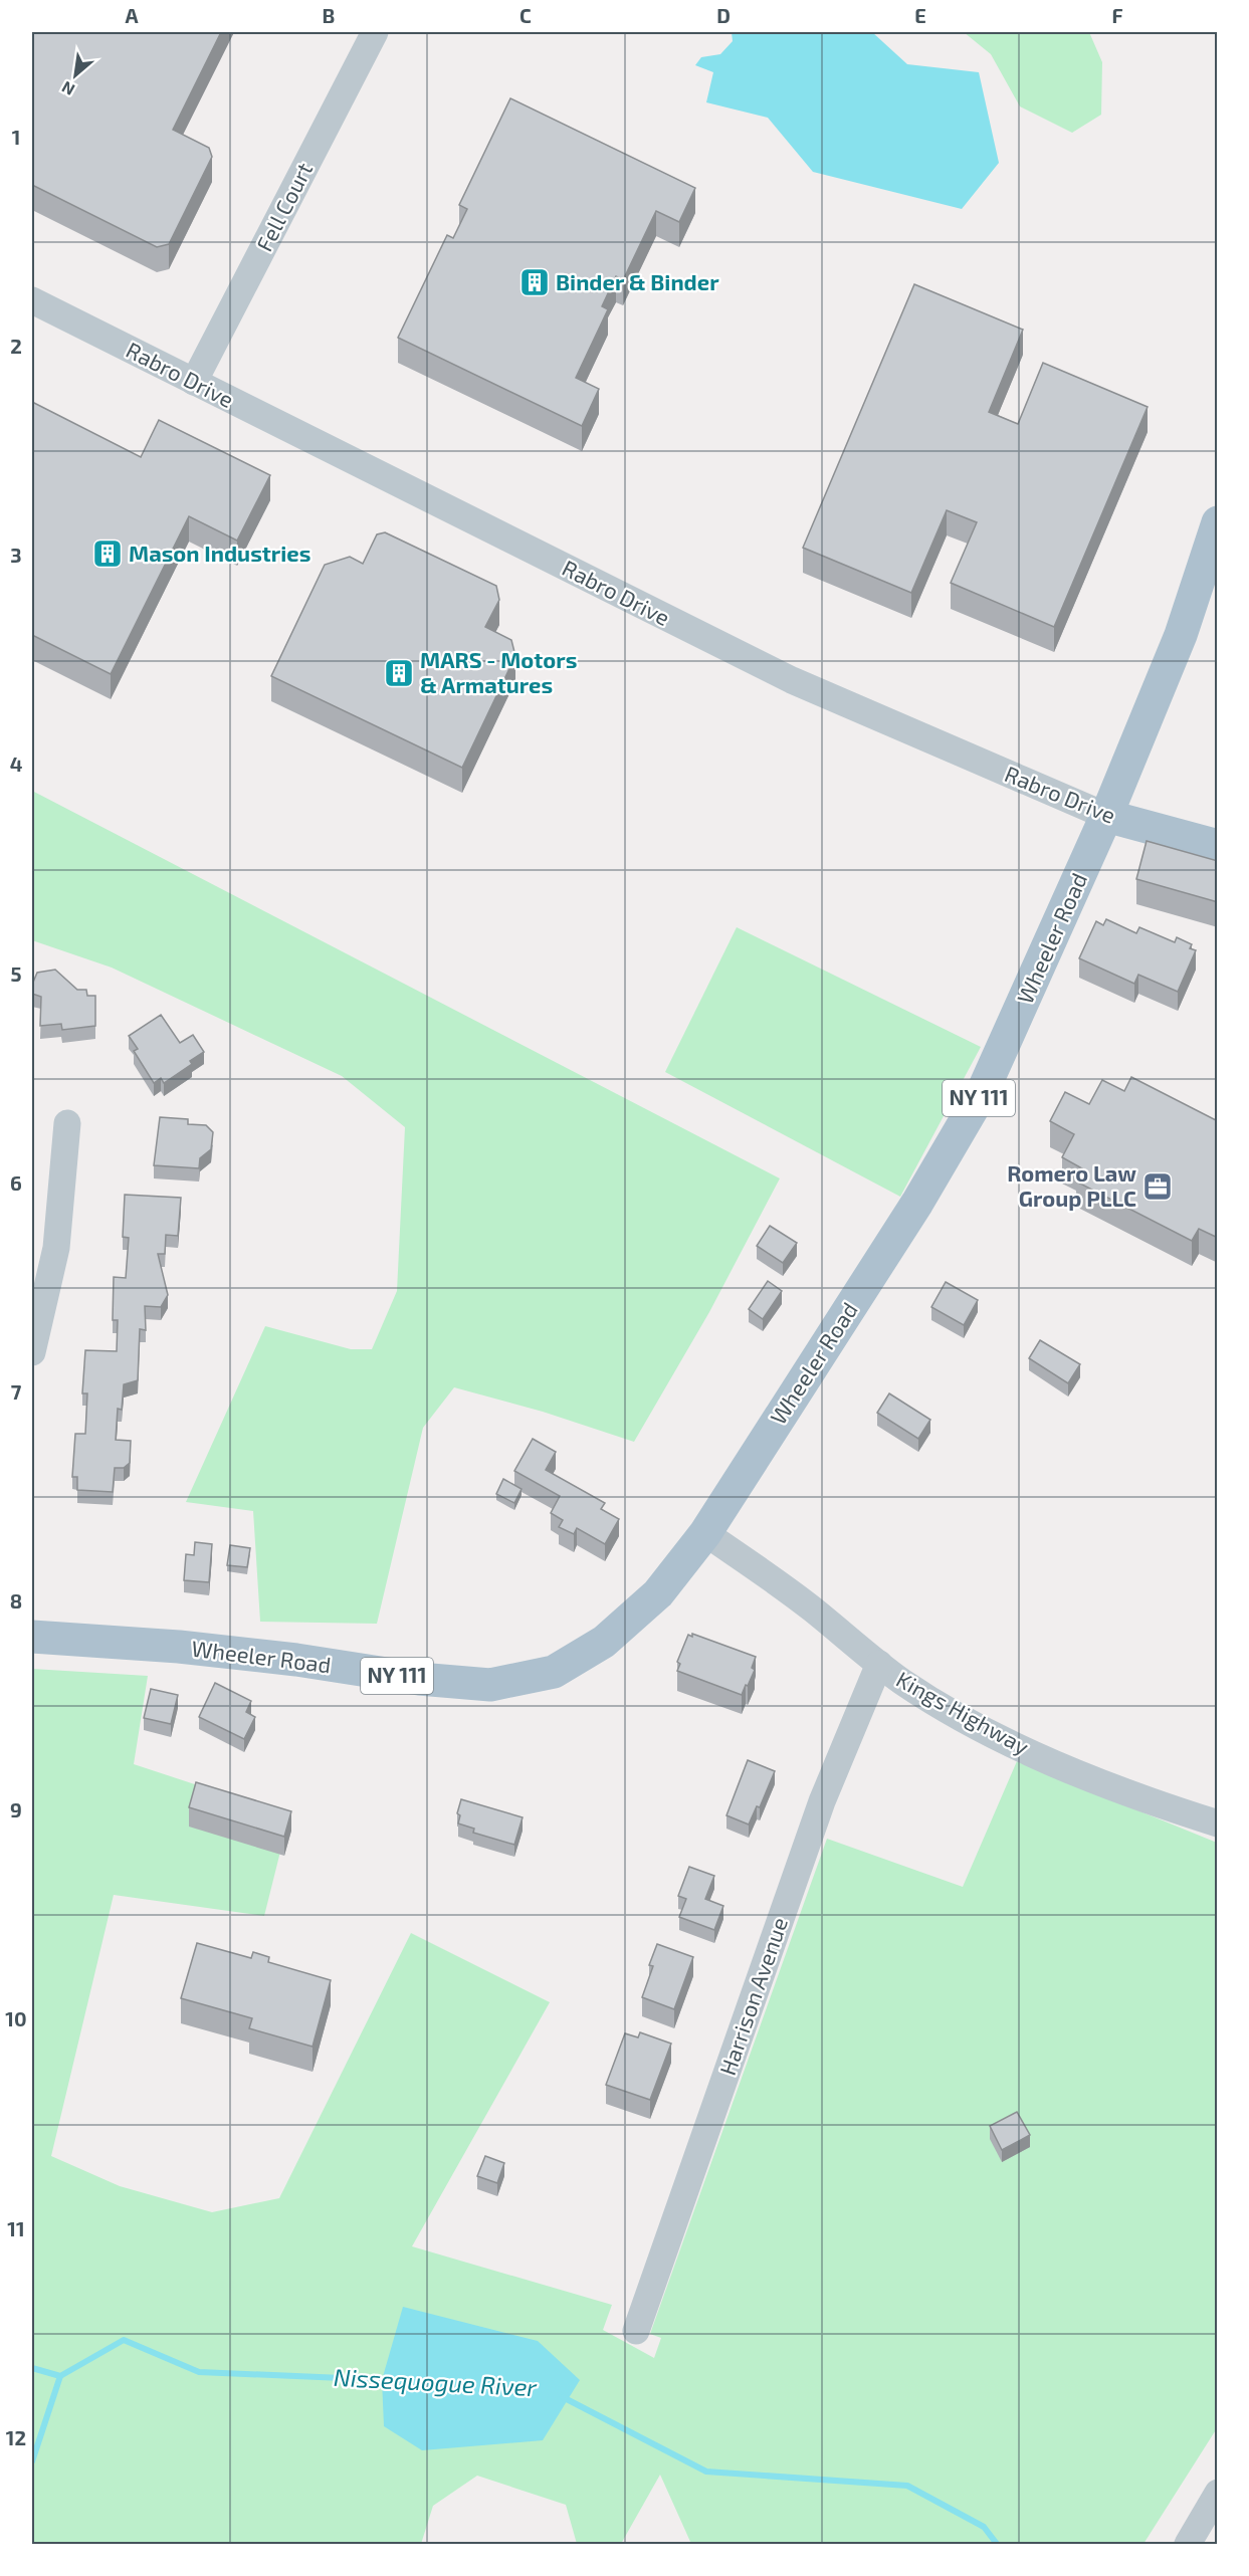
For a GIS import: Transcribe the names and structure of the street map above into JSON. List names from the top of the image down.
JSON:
{
  "streets": {
    "main road": ["Rabro Drive", "Wheeler Road", "NY 111"],
    "street": ["Fell Court", "Kings Highway", "Harrison Avenue"]
  },
  "crossings": [
    ["Fell Court", "Rabro Drive"],
    ["Rabro Drive", "Wheeler Road"],
    ["Wheeler Road", "Kings Highway"],
    ["Kings Highway", "Harrison Avenue"]
  ],
  "water": ["Nissequogue River"],
  "places": {
    "building": ["Binder & Binder", "Mason Industries", "MARS - Motors & Armatures"],
    "office": ["Romero Law Group PLLC"]
  },
  "north": "bottom left",
  "grid": {
    "columns": [
      "A",
      "B",
      "C",
      "D",
      "E",
      "F"
    ],
    "rows": [
      "1",
      "2",
      "3",
      "4",
      "5",
      "6",
      "7",
      "8",
      "9",
      "10",
      "11",
      "12"
    ]
  }
}
